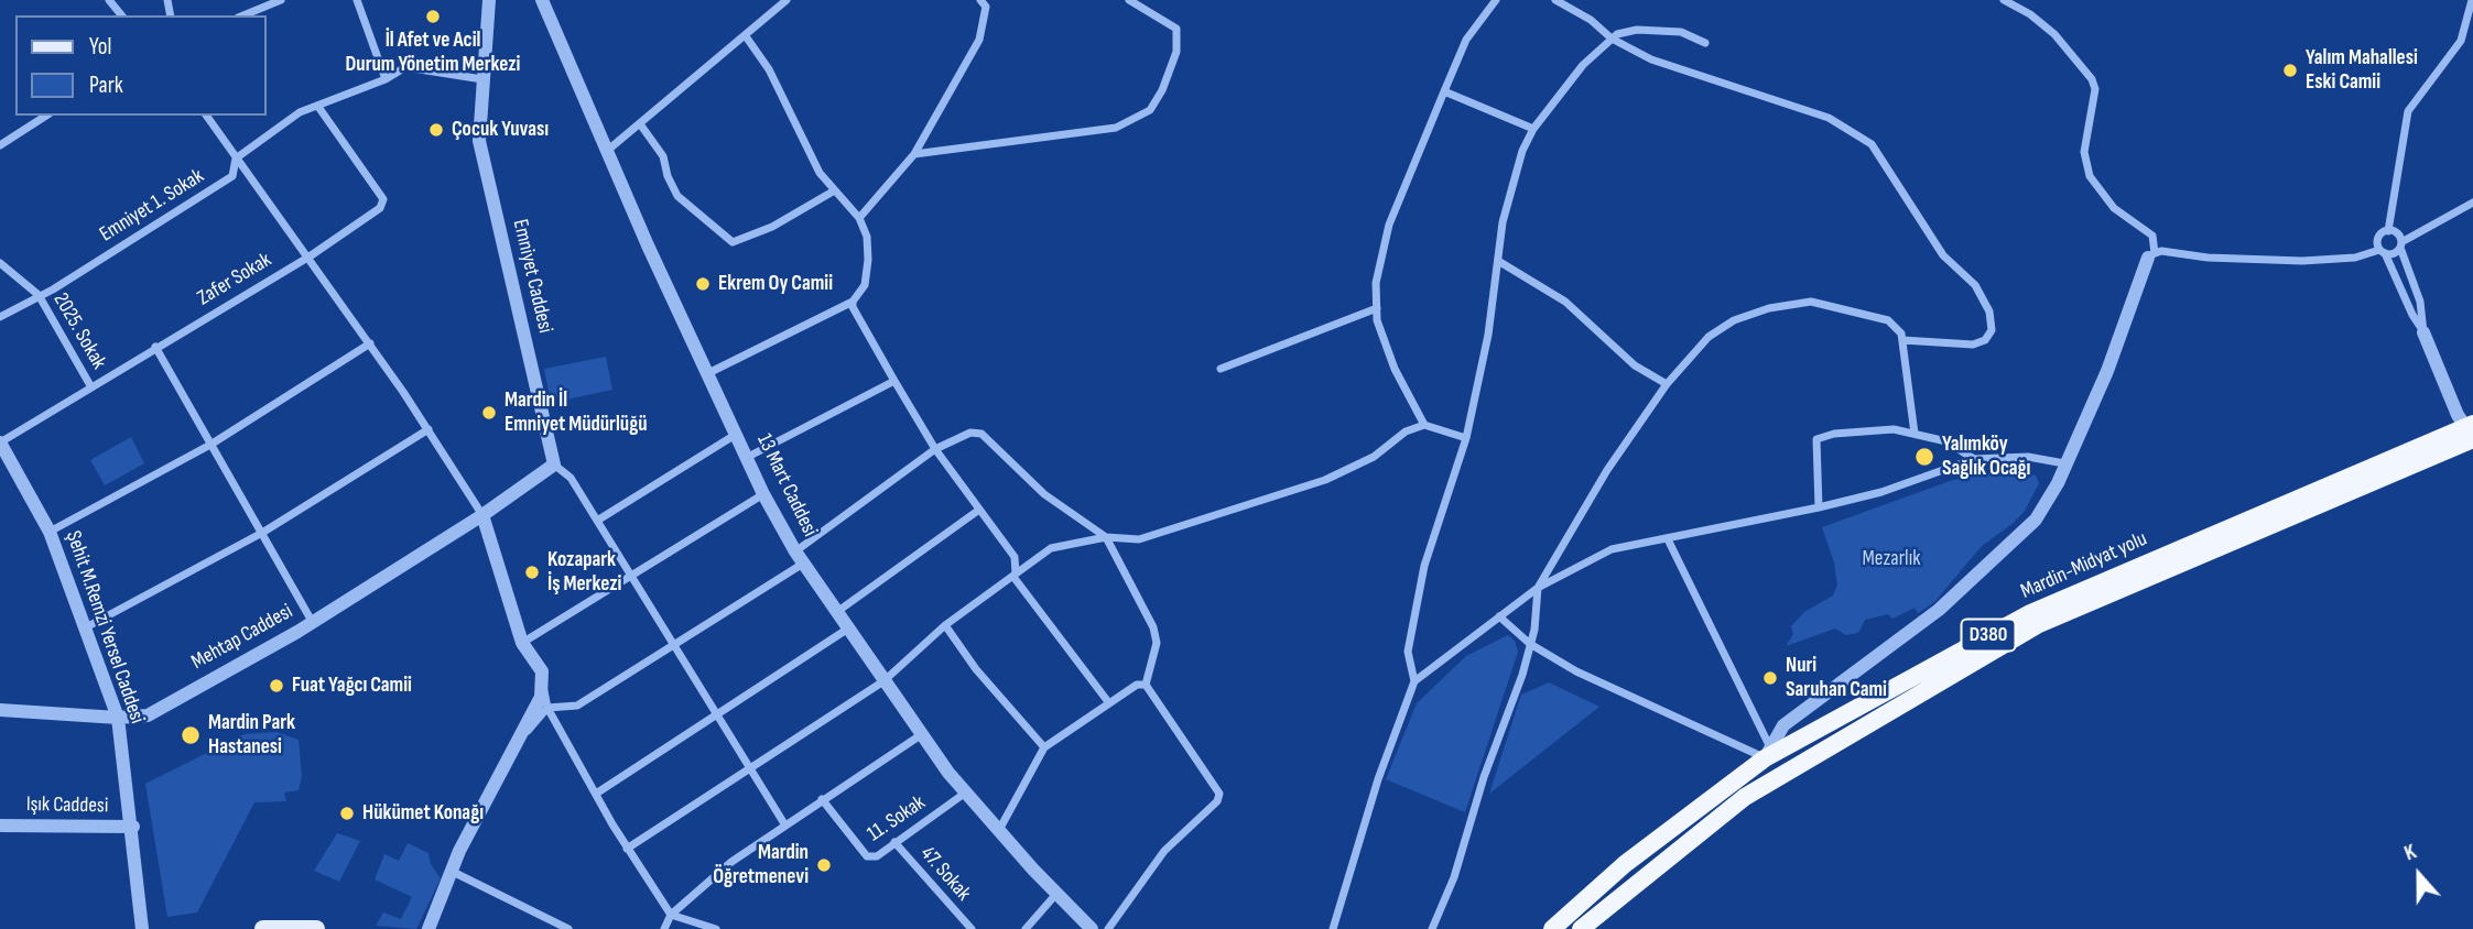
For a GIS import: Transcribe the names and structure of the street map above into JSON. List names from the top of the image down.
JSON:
{
  "streets": {
    "highway": ["Mardin-Midyat yolu", "D380"],
    "street": [
      "Emniyet 1. Sokak",
      "Emniyet Caddesi",
      "Zafer Sokak",
      "2025. Sokak",
      "13 Mart Caddesi",
      "Şehit M.Remzi Yersel Caddesi",
      "Mehtap Caddesi",
      "Işık Caddesi",
      "11. Sokak",
      "47. Sokak"
    ]
  },
  "crossings": [
    ["Emniyet 1. Sokak", "Emniyet Caddesi"],
    ["Emniyet 1. Sokak", "Zafer Sokak"],
    ["Emniyet 1. Sokak", "2025. Sokak"],
    ["Zafer Sokak", "2025. Sokak"],
    ["Zafer Sokak", "Şehit M.Remzi Yersel Caddesi"],
    ["13 Mart Caddesi", "11. Sokak"],
    ["Şehit M.Remzi Yersel Caddesi", "Mehtap Caddesi"],
    ["Şehit M.Remzi Yersel Caddesi", "Işık Caddesi"],
    ["11. Sokak", "47. Sokak"]
  ],
  "parks": ["Mezarlık"],
  "places": [
    "İl Afet ve Acil Durum Yönetim Merkezi",
    "Yalım Mahallesi Eski Camii",
    "Çocuk Yuvası",
    "Ekrem Oy Camii",
    "Mardin İl Emniyet Müdürlüğü",
    "Yalımköy Sağlık Ocağı",
    "Kozapark İş Merkezi",
    "Nuri Saruhan Cami",
    "Fuat Yağcı Camii",
    "Mardin Park Hastanesi",
    "Hükümet Konağı",
    "Mardin Öğretmenevi"
  ],
  "legend": ["Yol", "Park"],
  "north": "top"
}
